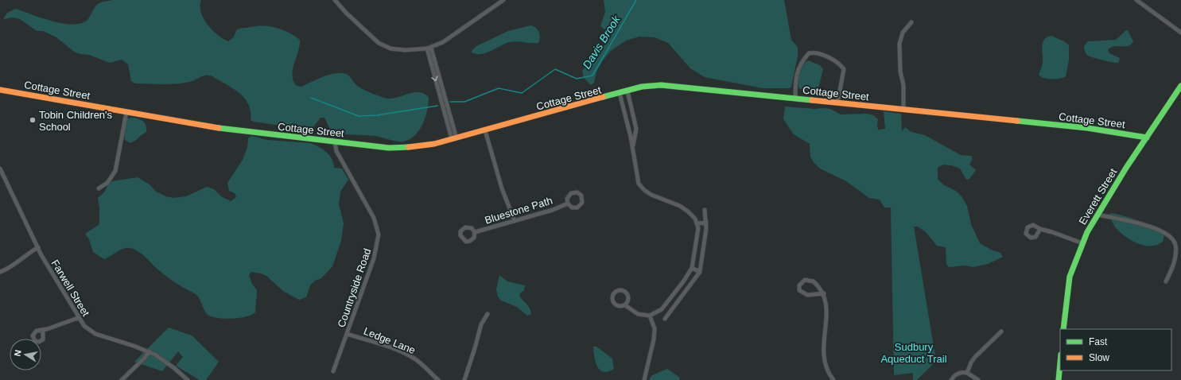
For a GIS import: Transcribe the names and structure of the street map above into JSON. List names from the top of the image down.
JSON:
{
  "streets": {
    "street": [
      "Cottage Street",
      "Everett Street",
      "Bluestone Path",
      "Farwell Street",
      "Countryside Road",
      "Ledge Lane"
    ]
  },
  "crossings": [
    ["Cottage Street", "Everett Street"],
    ["Cottage Street", "Countryside Road"],
    ["Countryside Road", "Ledge Lane"]
  ],
  "water": ["Davis Brook"],
  "parks": ["Sudbury Aqueduct Trail"],
  "places": ["Tobin Children's School"],
  "legend": ["Fast", "Slow"],
  "north": "left"
}
